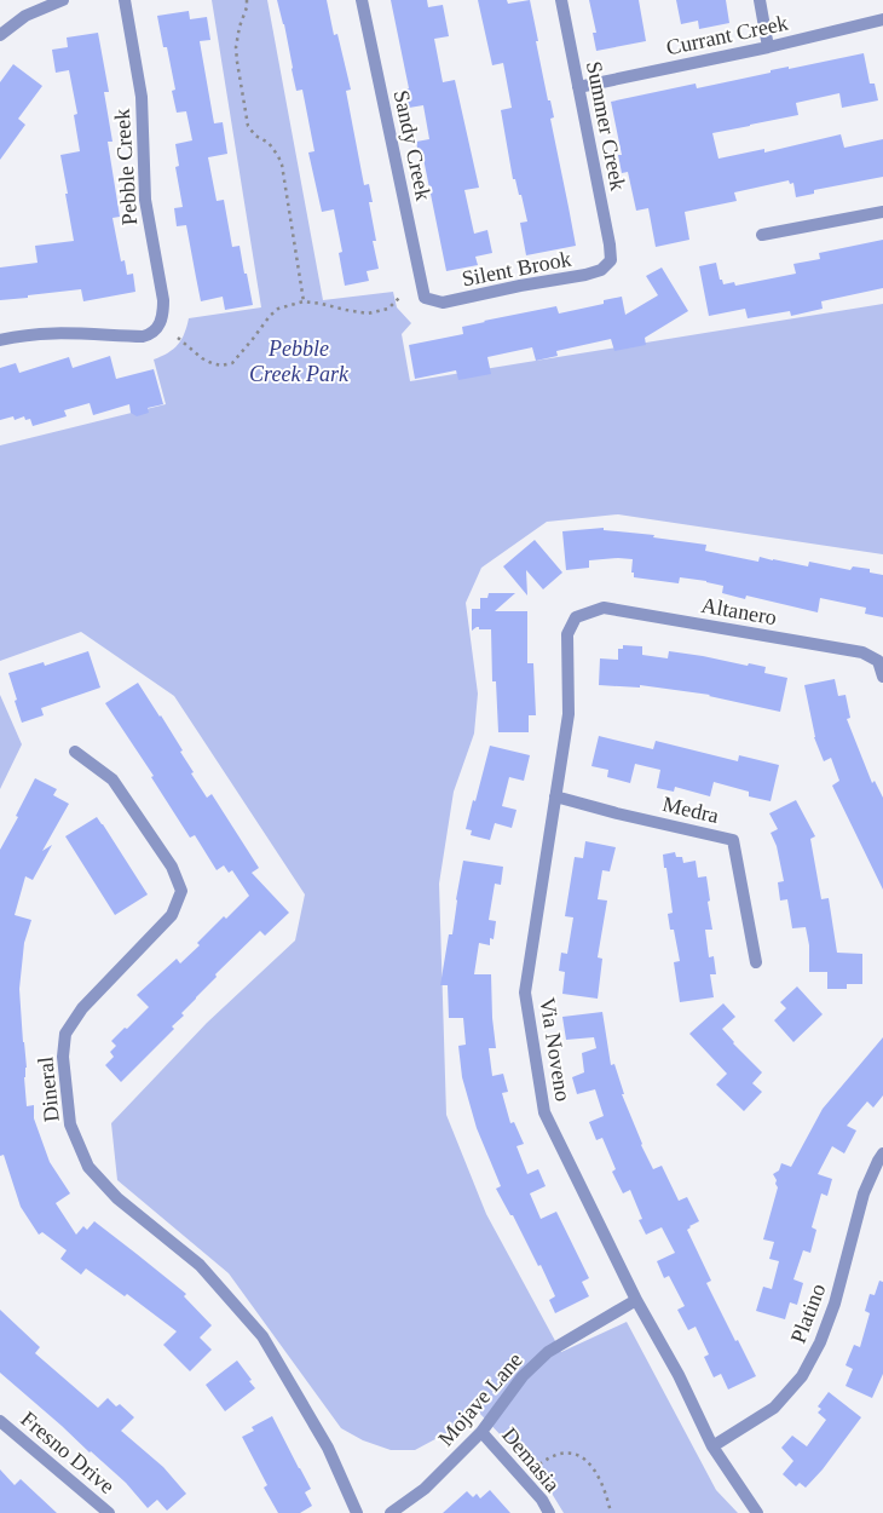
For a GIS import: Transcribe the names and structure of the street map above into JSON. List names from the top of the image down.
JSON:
{
  "streets": {
    "street": [
      "Currant Creek",
      "Summer Creek",
      "Sandy Creek",
      "Pebble Creek",
      "Silent Brook",
      "Altanero",
      "Medra",
      "Via Noveno",
      "Dineral",
      "Platino",
      "Mojave Lane",
      "Fresno Drive",
      "Demasia"
    ]
  },
  "crossings": [
    ["Currant Creek", "Summer Creek"],
    ["Summer Creek", "Silent Brook"],
    ["Sandy Creek", "Silent Brook"],
    ["Altanero", "Via Noveno"],
    ["Medra", "Via Noveno"],
    ["Via Noveno", "Platino"],
    ["Via Noveno", "Mojave Lane"],
    ["Mojave Lane", "Demasia"]
  ],
  "parks": ["Pebble Creek Park"]
}
